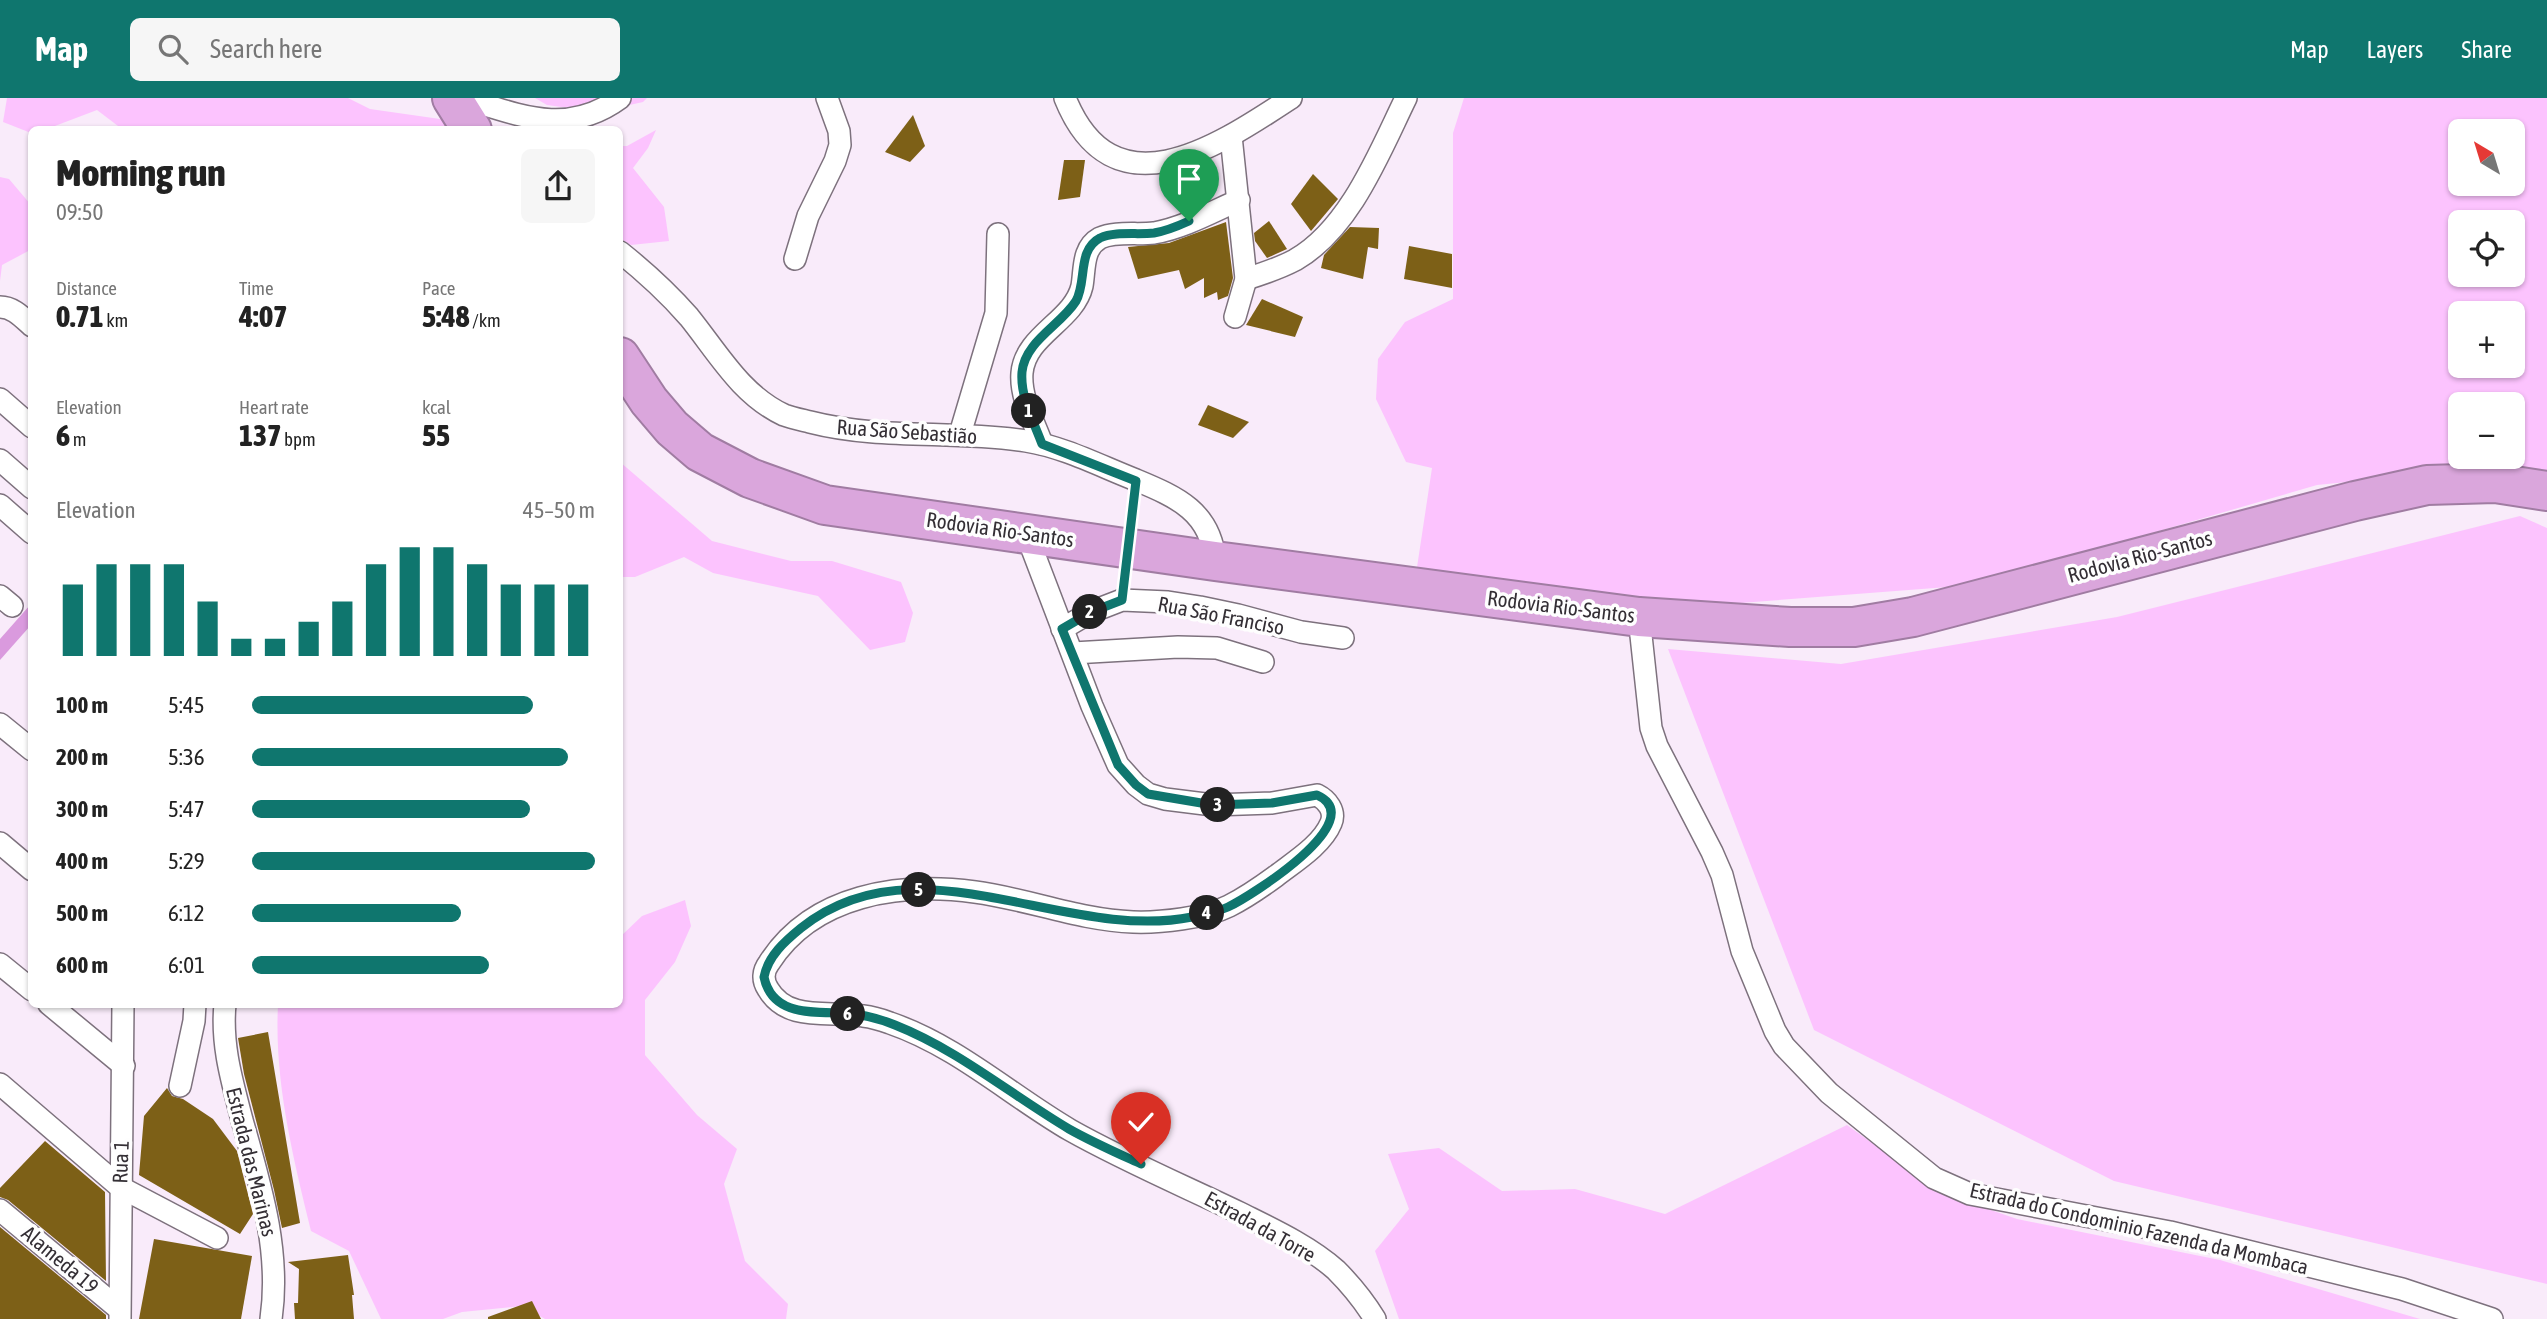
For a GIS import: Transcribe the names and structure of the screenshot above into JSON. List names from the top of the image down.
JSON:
{
  "streets": {
    "highway": ["Rodovia Rio-Santos"],
    "street": [
      "Rua São Sebastião",
      "Rua São Franciso",
      "Rua 1",
      "Estrada das Marinas",
      "Estrada da Torre",
      "Estrada do Condominio Fazenda da Mombaca",
      "Alameda 19"
    ]
  },
  "crossings": [
    ["Rua São Sebastião", "Rodovia Rio-Santos"],
    ["Rodovia Rio-Santos", "Estrada da Torre"],
    ["Rodovia Rio-Santos", "Estrada do Condominio Fazenda da Mombaca"],
    ["Rua São Franciso", "Estrada da Torre"],
    ["Rua 1", "Alameda 19"]
  ],
  "north": "top left",
  "page": {
    "header": "Map",
    "search": "Search here",
    "nav": ["Map", "Layers", "Share"],
    "map_buttons": ["+", "−"],
    "heading": ["Morning run", "09:50"],
    "stats": [
      ["Distance", "0.71 km"],
      ["Time", "4:07"],
      ["Pace", "5:48 /km"],
      ["Elevation", "6 m"],
      ["Heart rate", "137 bpm"],
      ["kcal", "55"]
    ],
    "pins": [
      "1",
      "2",
      "3",
      "5",
      "4",
      "6"
    ],
    "chart": ["Elevation", "45–50 m"],
    "list": [
      {
        "name": "100 m",
        "note": "5:45"
      },
      {
        "name": "200 m",
        "note": "5:36"
      },
      {
        "name": "300 m",
        "note": "5:47"
      },
      {
        "name": "400 m",
        "note": "5:29"
      },
      {
        "name": "500 m",
        "note": "6:12"
      },
      {
        "name": "600 m",
        "note": "6:01"
      }
    ]
  }
}
